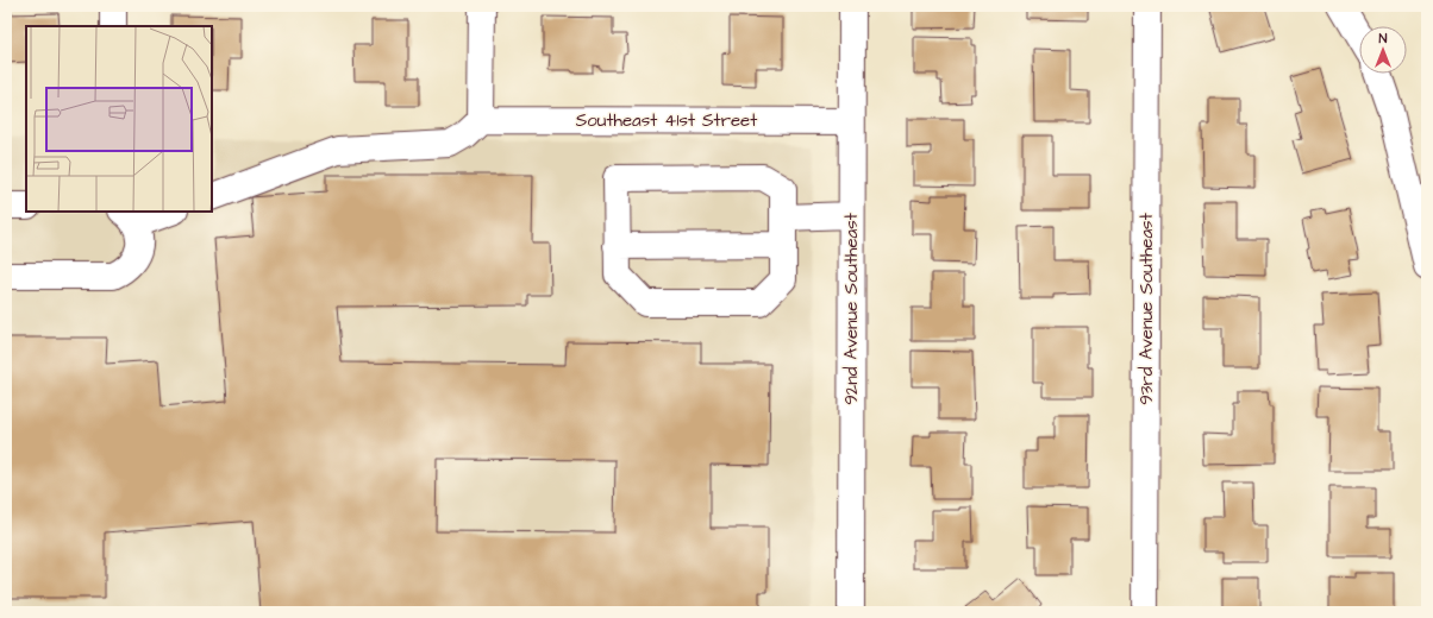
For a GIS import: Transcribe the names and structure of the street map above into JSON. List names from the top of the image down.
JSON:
{
  "streets": {
    "street": ["Southeast 41st Street", "92nd Avenue Southeast", "93rd Avenue Southeast"]
  },
  "crossings": [
    ["Southeast 41st Street", "92nd Avenue Southeast"]
  ],
  "north": "top"
}
